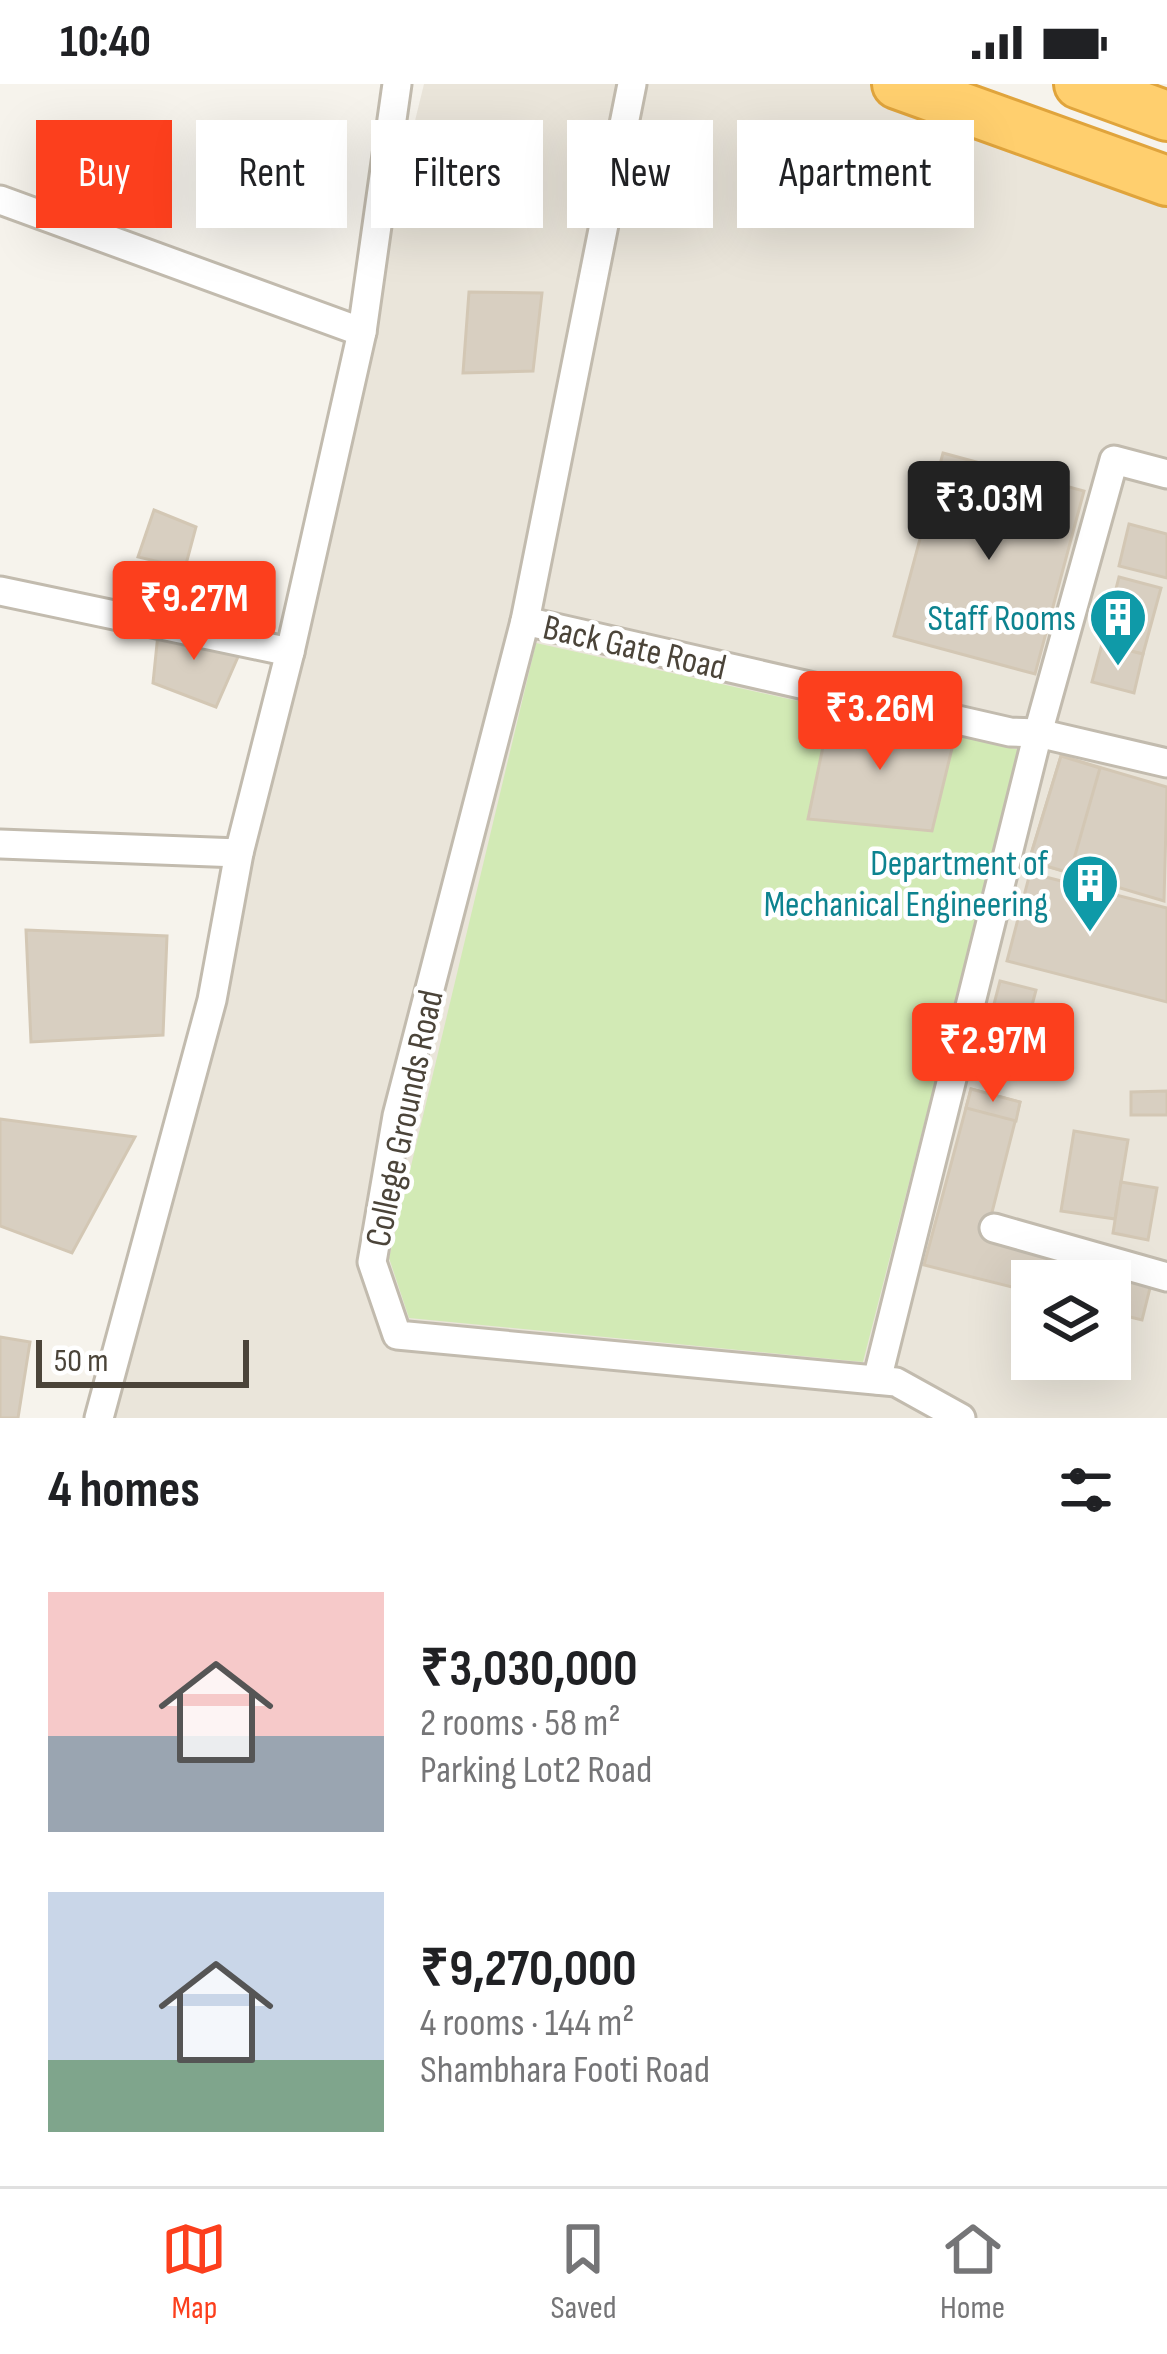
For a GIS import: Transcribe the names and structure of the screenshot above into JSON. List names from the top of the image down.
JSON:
{
  "streets": {
    "street": ["Back Gate Road", "College Grounds Road"]
  },
  "crossings": [
    ["Back Gate Road", "College Grounds Road"]
  ],
  "places": {
    "building": ["Staff Rooms", "Department of Mechanical Engineering"]
  },
  "scale_bar": "50 m",
  "page": {
    "status": "10:40",
    "chip": [
      "Buy",
      "Rent",
      "Filters",
      "New",
      "Apartment"
    ],
    "price": [
      "₹3.03M",
      "₹9.27M",
      "₹3.26M",
      "₹2.97M"
    ],
    "scale": "50 m",
    "heading": "4 homes",
    "list": [
      {
        "name": "₹3,030,000",
        "note": "2 rooms · 58 m² · Parking Lot2 Road"
      },
      {
        "name": "₹9,270,000",
        "note": "4 rooms · 144 m² · Shambhara Footi Road"
      }
    ],
    "tabs": ["Map", "Saved", "Home"]
  }
}
